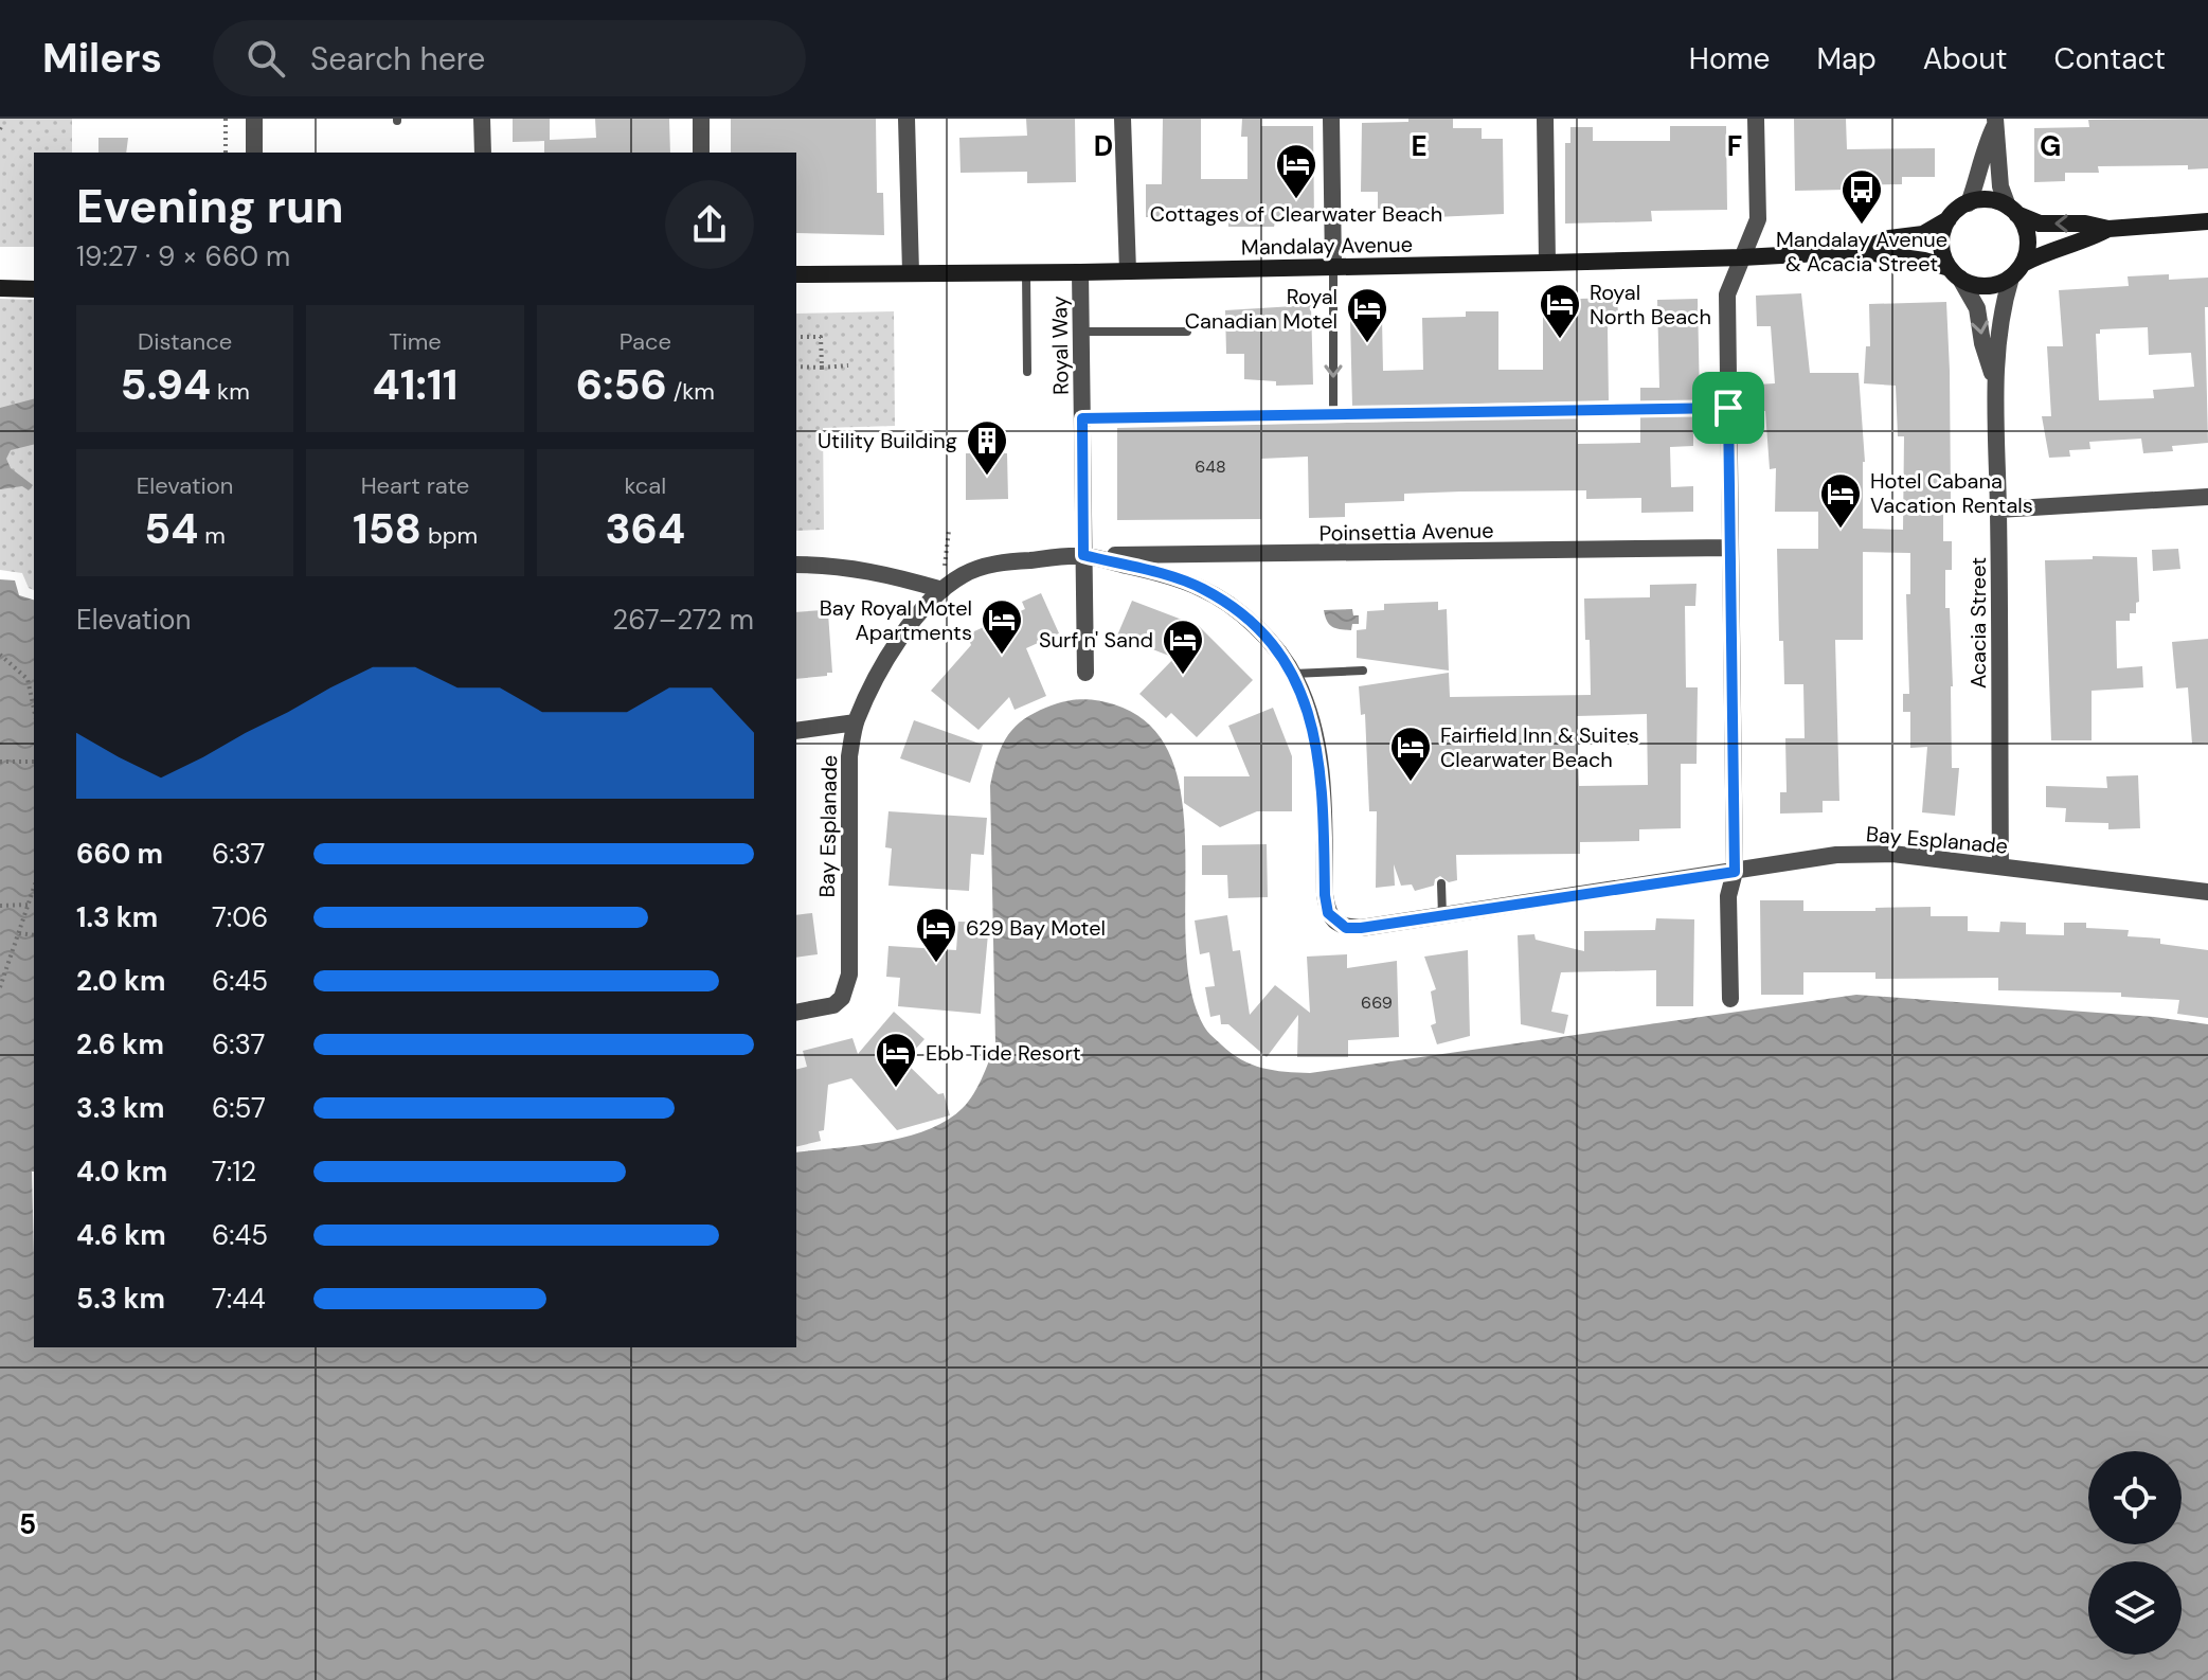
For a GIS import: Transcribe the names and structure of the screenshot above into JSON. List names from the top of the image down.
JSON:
{
  "streets": {
    "street": [
      "Mandalay Avenue",
      "Royal Way",
      "Poinsettia Avenue",
      "Acacia Street",
      "Bay Esplanade"
    ]
  },
  "crossings": [
    ["Mandalay Avenue", "Royal Way"],
    ["Mandalay Avenue", "Acacia Street"],
    ["Royal Way", "Poinsettia Avenue"],
    ["Royal Way", "Bay Esplanade"],
    ["Poinsettia Avenue", "Bay Esplanade"],
    ["Acacia Street", "Bay Esplanade"]
  ],
  "places": {
    "hotel": [
      "Cottages of Clearwater Beach",
      "Royal North Beach",
      "Royal Canadian Motel",
      "Hotel Cabana Vacation Rentals",
      "Bay Royal Motel Apartments",
      "Surf n' Sand",
      "Fairfield Inn & Suites Clearwater Beach",
      "629 Bay Motel",
      "Ebb Tide Resort"
    ],
    "bus stop": ["Mandalay Avenue & Acacia Street"],
    "building": ["Utility Building"]
  },
  "house_numbers": ["648", "669"],
  "page": {
    "header": "Milers",
    "search": "Search here",
    "nav": [
      "Home",
      "Map",
      "About",
      "Contact"
    ],
    "heading": ["Evening run", "19:27 · 9 × 660 m"],
    "stats": [
      ["Distance", "5.94 km"],
      ["Time", "41:11"],
      ["Pace", "6:56 /km"],
      ["Elevation", "54 m"],
      ["Heart rate", "158 bpm"],
      ["kcal", "364"]
    ],
    "chart": ["Elevation", "267–272 m"],
    "list": [
      {
        "name": "660 m",
        "note": "6:37"
      },
      {
        "name": "1.3 km",
        "note": "7:06"
      },
      {
        "name": "2.0 km",
        "note": "6:45"
      },
      {
        "name": "2.6 km",
        "note": "6:37"
      },
      {
        "name": "3.3 km",
        "note": "6:57"
      },
      {
        "name": "4.0 km",
        "note": "7:12"
      },
      {
        "name": "4.6 km",
        "note": "6:45"
      },
      {
        "name": "5.3 km",
        "note": "7:44"
      }
    ]
  },
  "grid": {
    "columns": [
      "D",
      "E",
      "F",
      "G"
    ],
    "rows": ["5"]
  }
}
